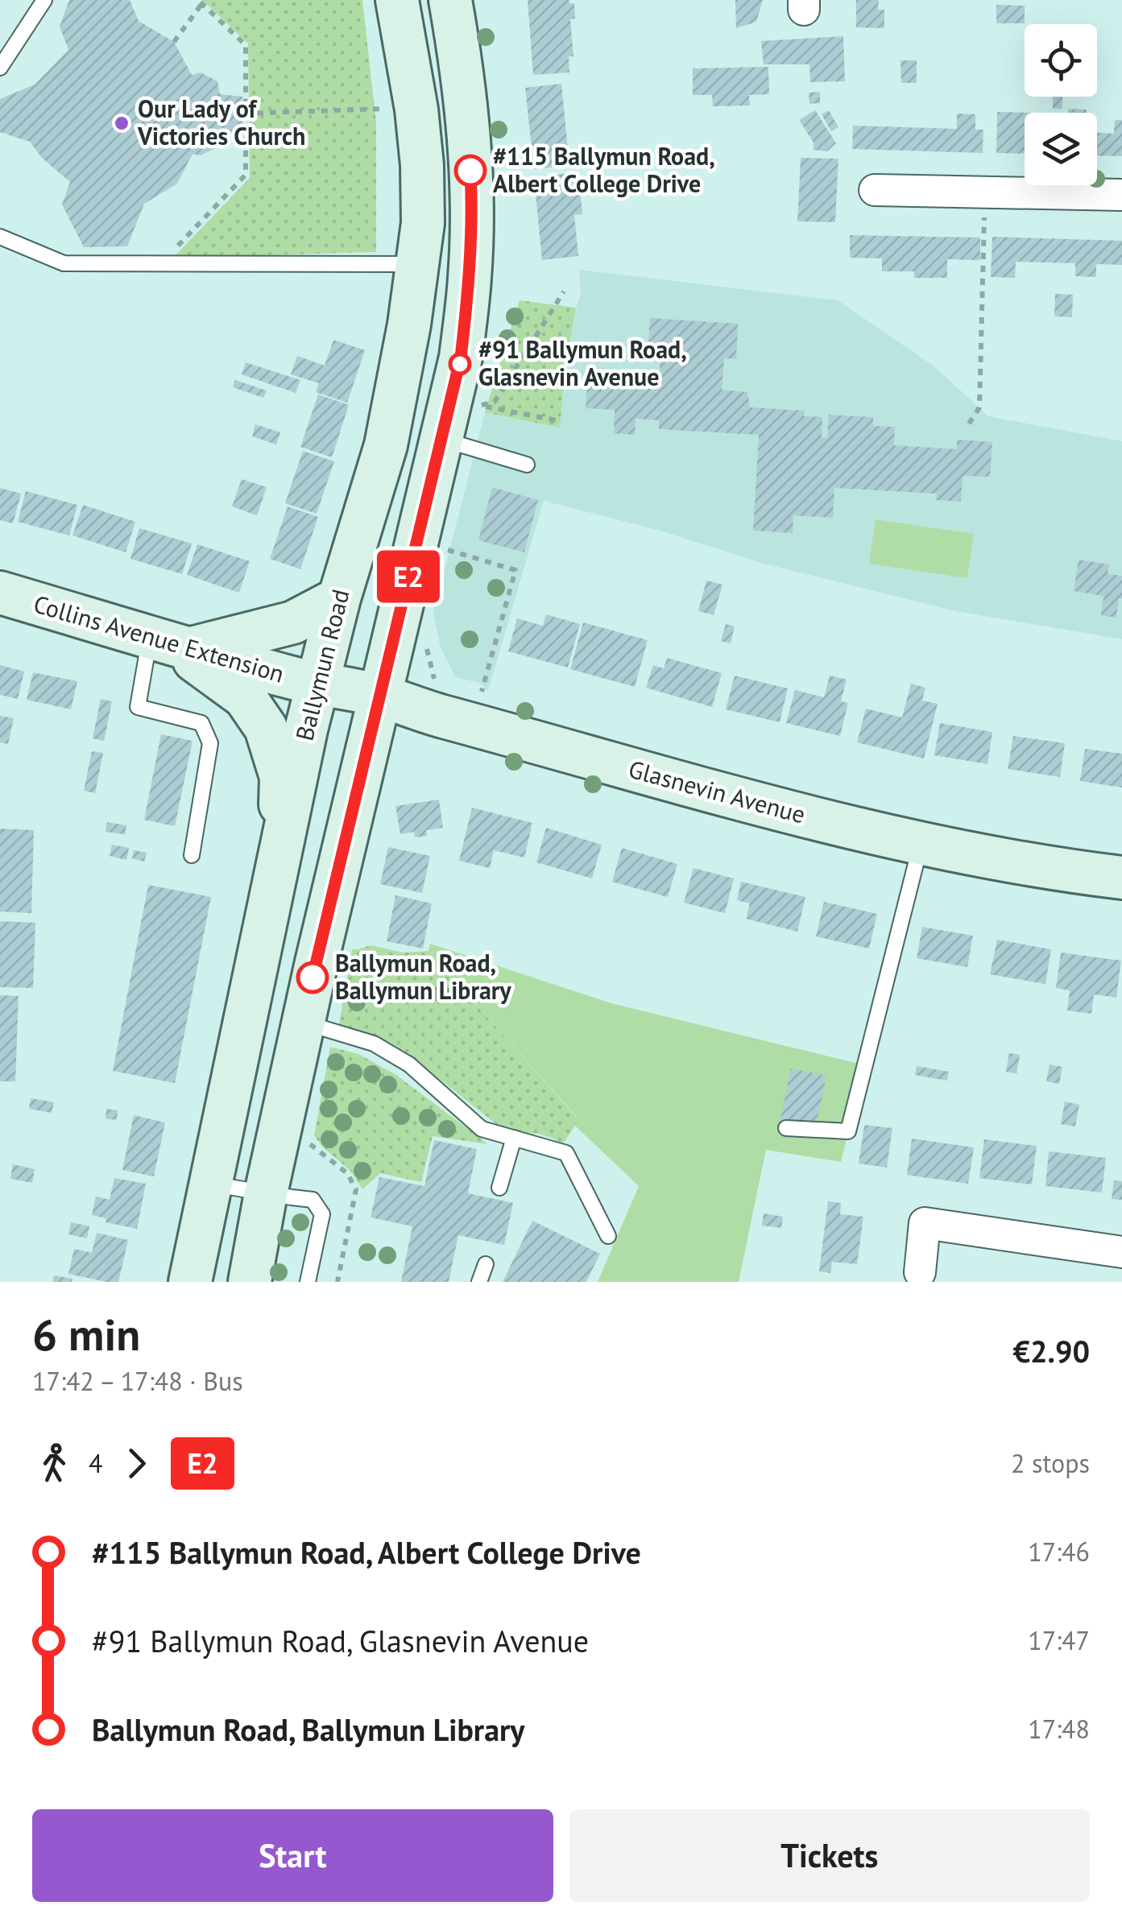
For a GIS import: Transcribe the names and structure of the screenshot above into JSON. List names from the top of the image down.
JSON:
{
  "streets": {
    "main road": ["Collins Avenue Extension", "Ballymun Road", "Glasnevin Avenue"]
  },
  "crossings": [
    ["Collins Avenue Extension", "Ballymun Road"],
    ["Collins Avenue Extension", "Glasnevin Avenue"],
    ["Ballymun Road", "Glasnevin Avenue"]
  ],
  "places": [
    "Our Lady of Victories Church",
    "#115 Ballymun Road, Albert College Drive",
    "#91 Ballymun Road, Glasnevin Avenue",
    "Ballymun Road, Ballymun Library"
  ],
  "lines": ["bus line E2"],
  "page": {
    "on_map": "E2",
    "heading": ["6 min", "17:42 – 17:48 · Bus", "€2.90"],
    "legs": ["4", "E2", "2 stops"],
    "list": [
      {
        "name": "#115 Ballymun Road, Albert College Drive",
        "value": "17:46"
      },
      {
        "name": "#91 Ballymun Road, Glasnevin Avenue",
        "value": "17:47"
      },
      {
        "name": "Ballymun Road, Ballymun Library",
        "value": "17:48"
      }
    ],
    "buttons": ["Start", "Tickets"]
  }
}
